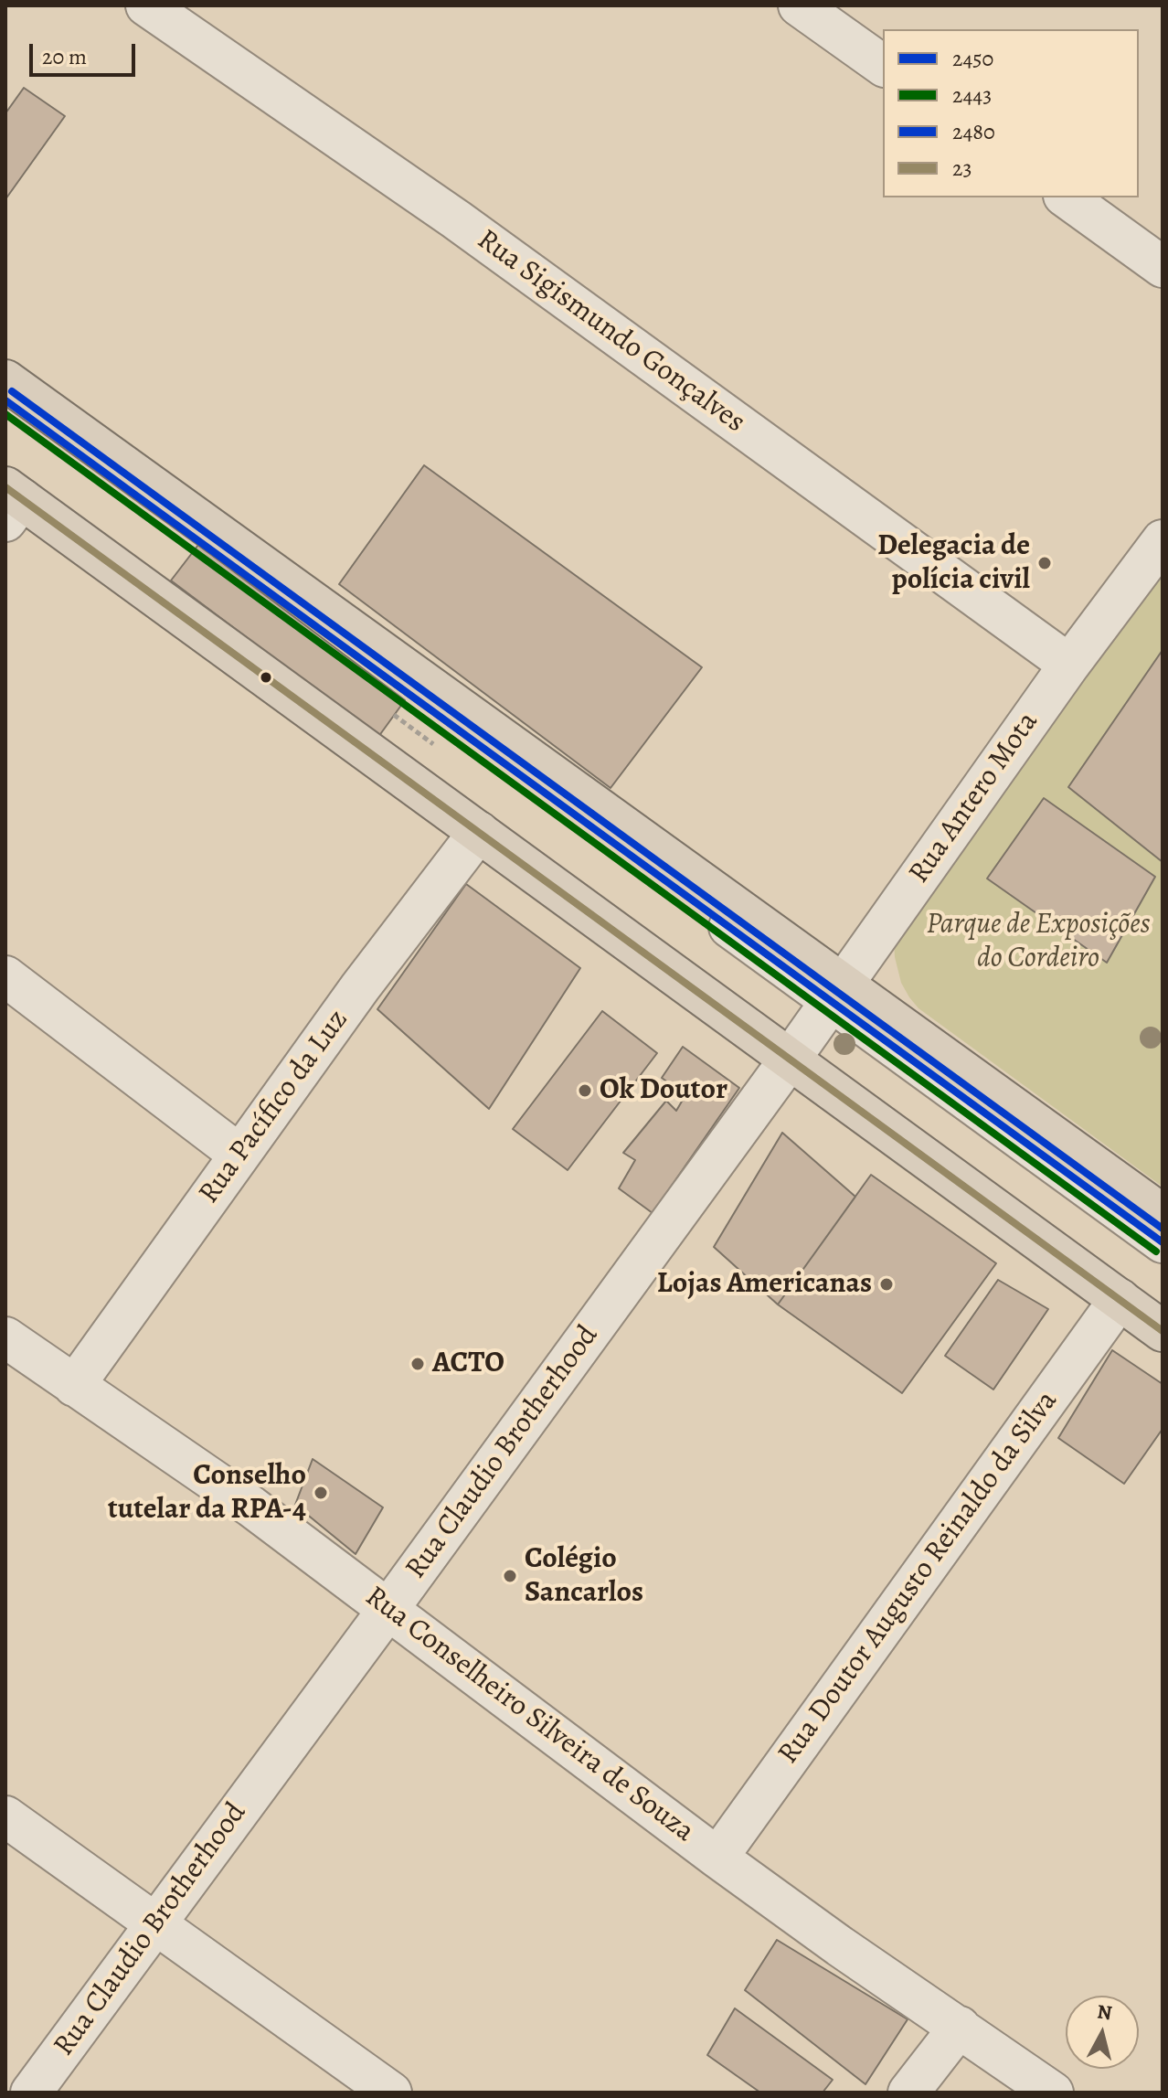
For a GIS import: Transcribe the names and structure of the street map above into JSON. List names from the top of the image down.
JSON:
{
  "streets": {
    "street": [
      "Rua Sigismundo Gonçalves",
      "Rua Antero Mota",
      "Rua Pacífico da Luz",
      "Rua Claudio Brotherhood",
      "Rua Doutor Augusto Reinaldo da Silva",
      "Rua Conselheiro Silveira de Souza"
    ]
  },
  "crossings": [
    ["Rua Sigismundo Gonçalves", "Rua Antero Mota"],
    ["Rua Antero Mota", "Rua Claudio Brotherhood"],
    ["Rua Pacífico da Luz", "Rua Conselheiro Silveira de Souza"],
    ["Rua Claudio Brotherhood", "Rua Conselheiro Silveira de Souza"],
    ["Rua Doutor Augusto Reinaldo da Silva", "Rua Conselheiro Silveira de Souza"]
  ],
  "parks": ["Parque de Exposições do Cordeiro"],
  "places": [
    "Delegacia de polícia civil",
    "Ok Doutor",
    "Lojas Americanas",
    "ACTO",
    "Conselho tutelar da RPA-4",
    "Colégio Sancarlos"
  ],
  "lines": [
    "transit line 2480",
    "transit line 2450",
    "transit line 2443",
    "transit line 23"
  ],
  "legend": [
    "2450",
    "2443",
    "2480",
    "23"
  ],
  "scale_bar": "20 m",
  "north": "top"
}
